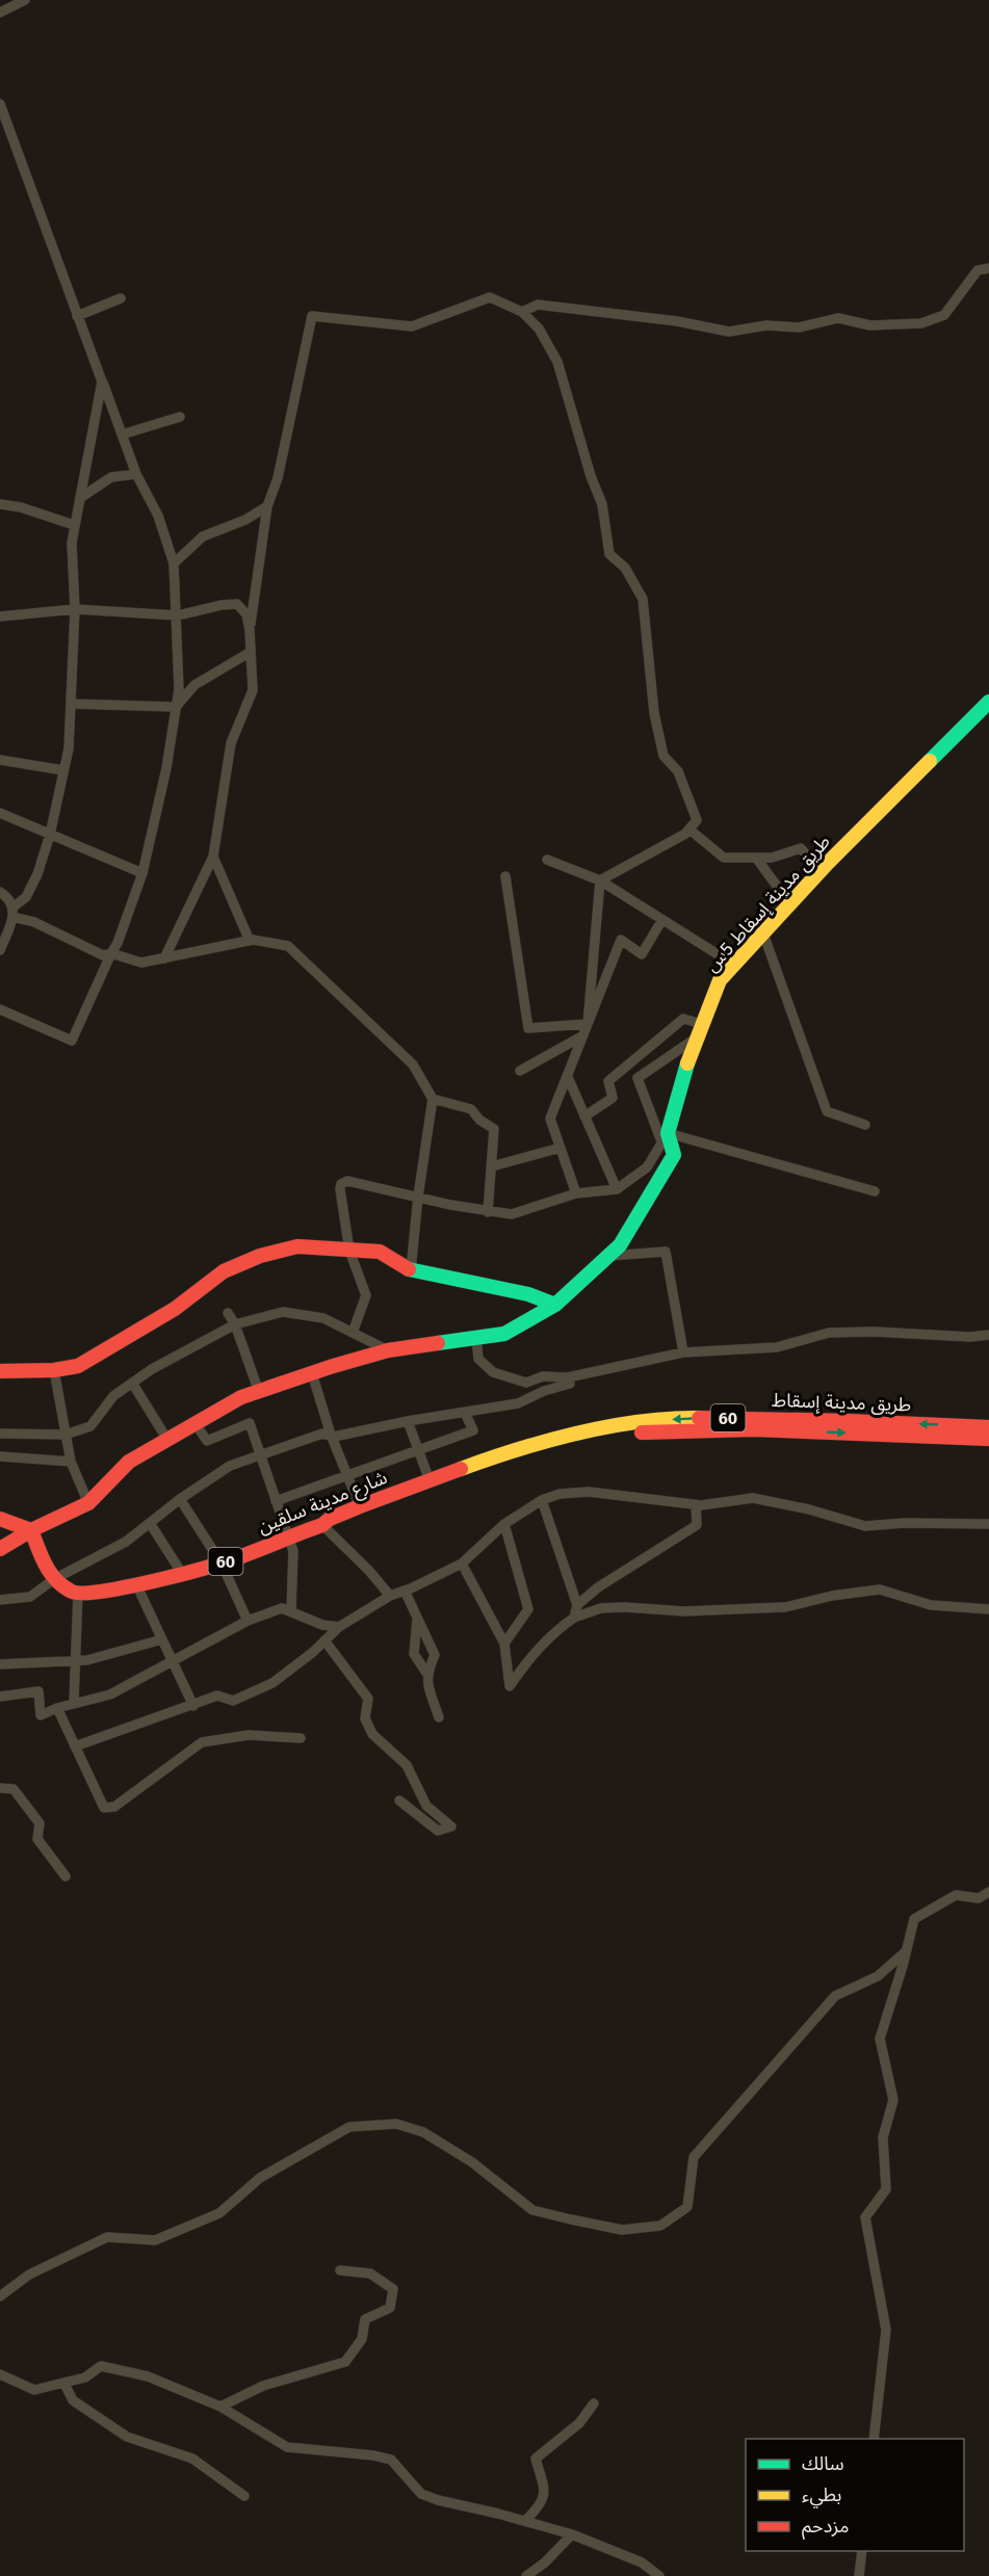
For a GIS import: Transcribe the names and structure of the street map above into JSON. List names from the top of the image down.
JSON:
{
  "streets": {
    "street": [
      "طريق مدينة إسقاط 5س",
      "طريق مدينة إسقاط",
      "60",
      "شارع مدينة سلقين"
    ]
  },
  "crossings": [
    ["طريق مدينة إسقاط", "60"],
    ["طريق مدينة إسقاط", "شارع مدينة سلقين"],
    ["60", "شارع مدينة سلقين"]
  ],
  "legend": ["سالك", "بطيء", "مزدحم"]
}
